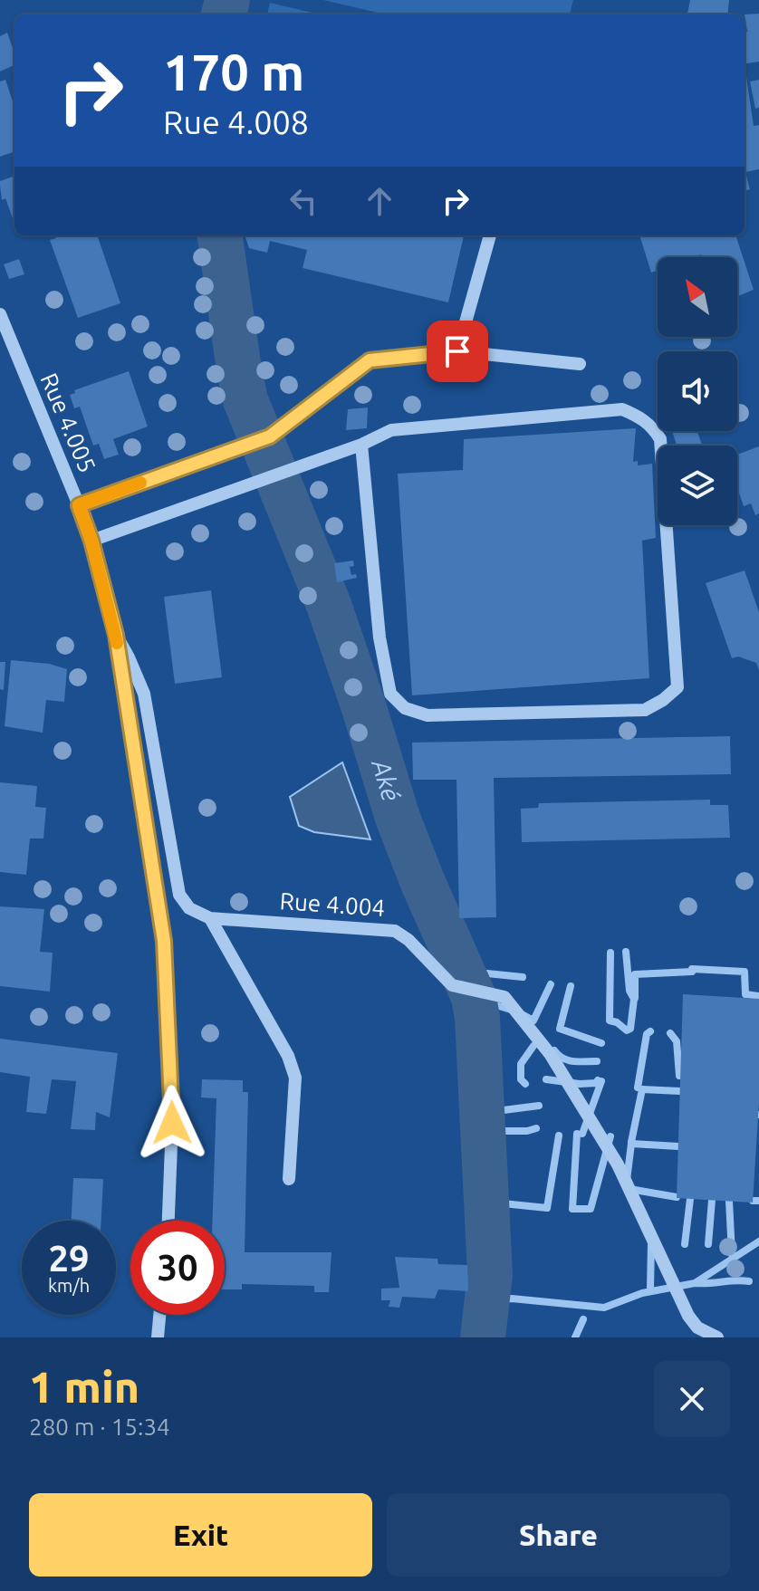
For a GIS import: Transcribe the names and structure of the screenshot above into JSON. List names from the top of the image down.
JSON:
{
  "streets": {
    "street": ["Rue 4.005", "Rue 4.004"]
  },
  "water": ["Aké"],
  "north": "top left",
  "page": {
    "turn": ["170 m", "Rue 4.008"],
    "speed": "29 km/h",
    "limit": "30",
    "heading": ["1 min", "280 m · 15:34"],
    "buttons": ["Exit", "Share"]
  }
}
